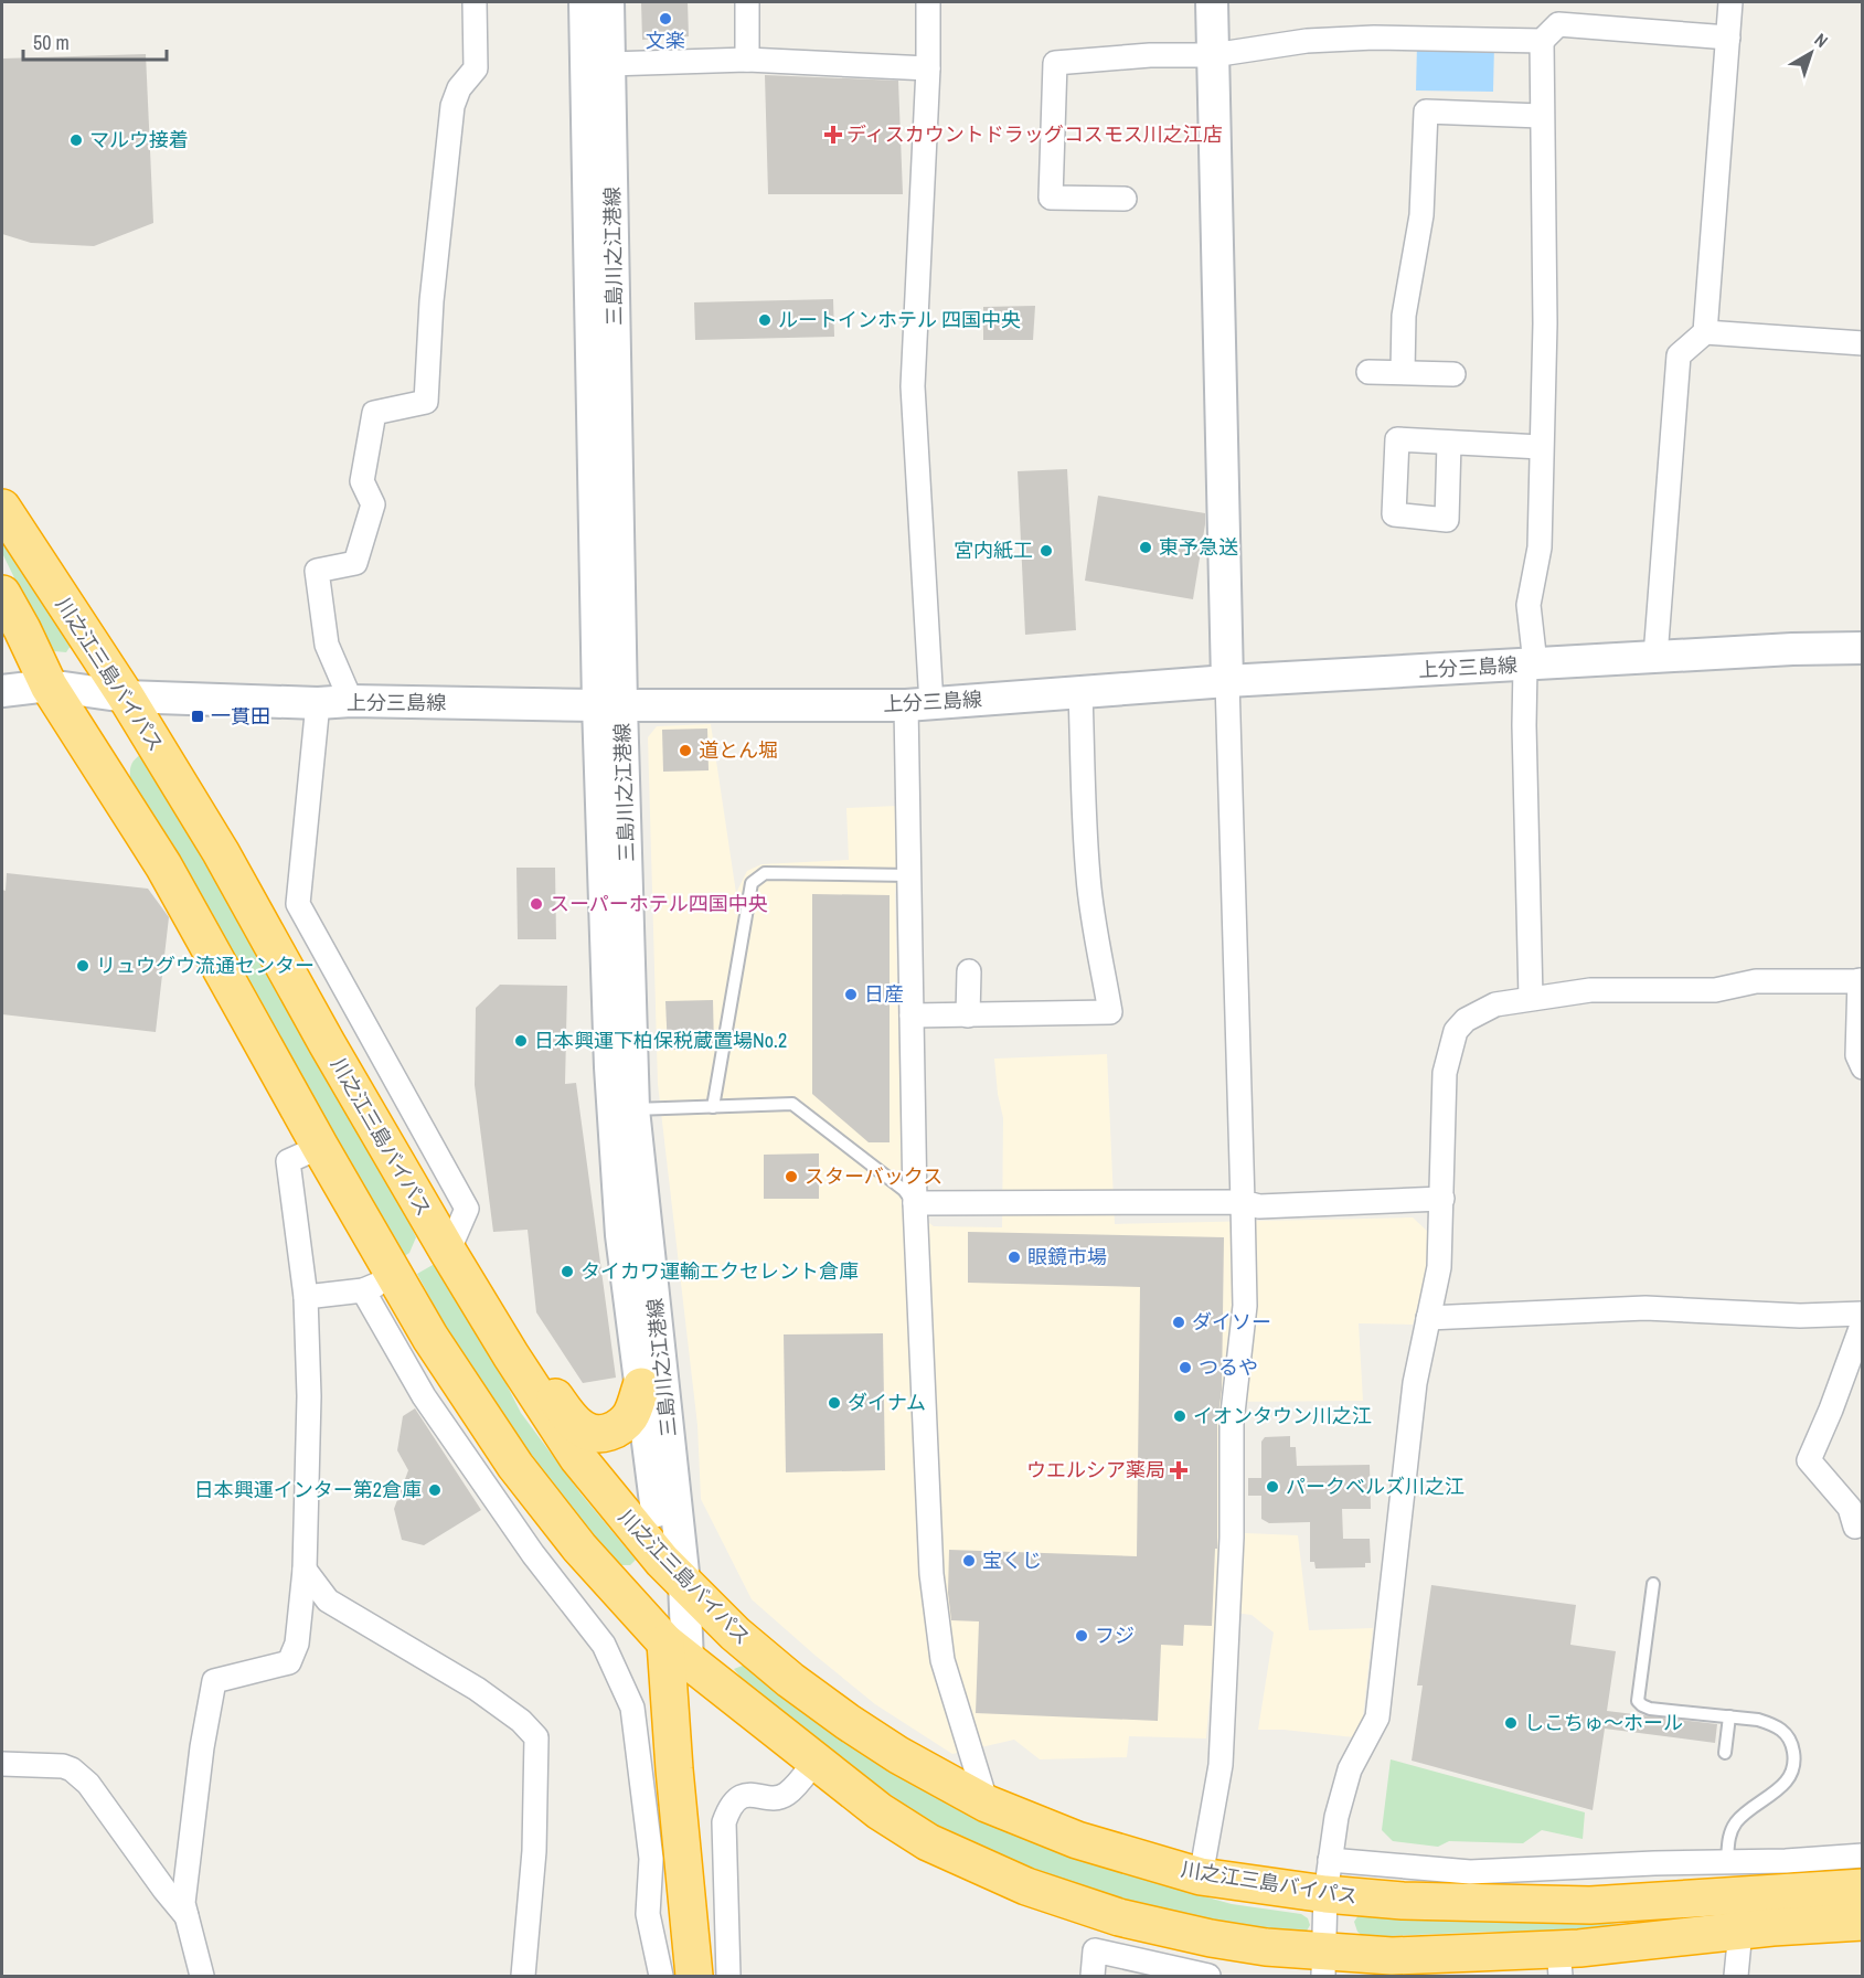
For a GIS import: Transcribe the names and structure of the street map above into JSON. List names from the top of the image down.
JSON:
{
  "streets": {
    "highway": ["川之江三島バイパス"],
    "main road": ["三島川之江港線", "上分三島線"]
  },
  "crossings": [
    ["三島川之江港線", "上分三島線"],
    ["三島川之江港線", "川之江三島バイパス"],
    ["上分三島線", "川之江三島バイパス"]
  ],
  "places": {
    "other": [
      "文楽",
      "マルウ接着",
      "ルートインホテル 四国中央",
      "東予急送",
      "宮内紙工",
      "道とん堀",
      "スーパーホテル四国中央",
      "リュウグウ流通センター",
      "日産",
      "日本興運下柏保税蔵置場No.2",
      "スターバックス",
      "眼鏡市場",
      "タイカワ運輸エクセレント倉庫",
      "ダイソー",
      "つるや",
      "ダイナム",
      "イオンタウン川之江",
      "パークベルズ川之江",
      "日本興運インター第2倉庫",
      "宝くじ",
      "フジ",
      "しこちゅ～ホール"
    ],
    "health": ["ディスカウントドラッグコスモス川之江店", "ウエルシア薬局"],
    "transit": ["一貫田"]
  },
  "scale_bar": "50 m",
  "north": "top right"
}
